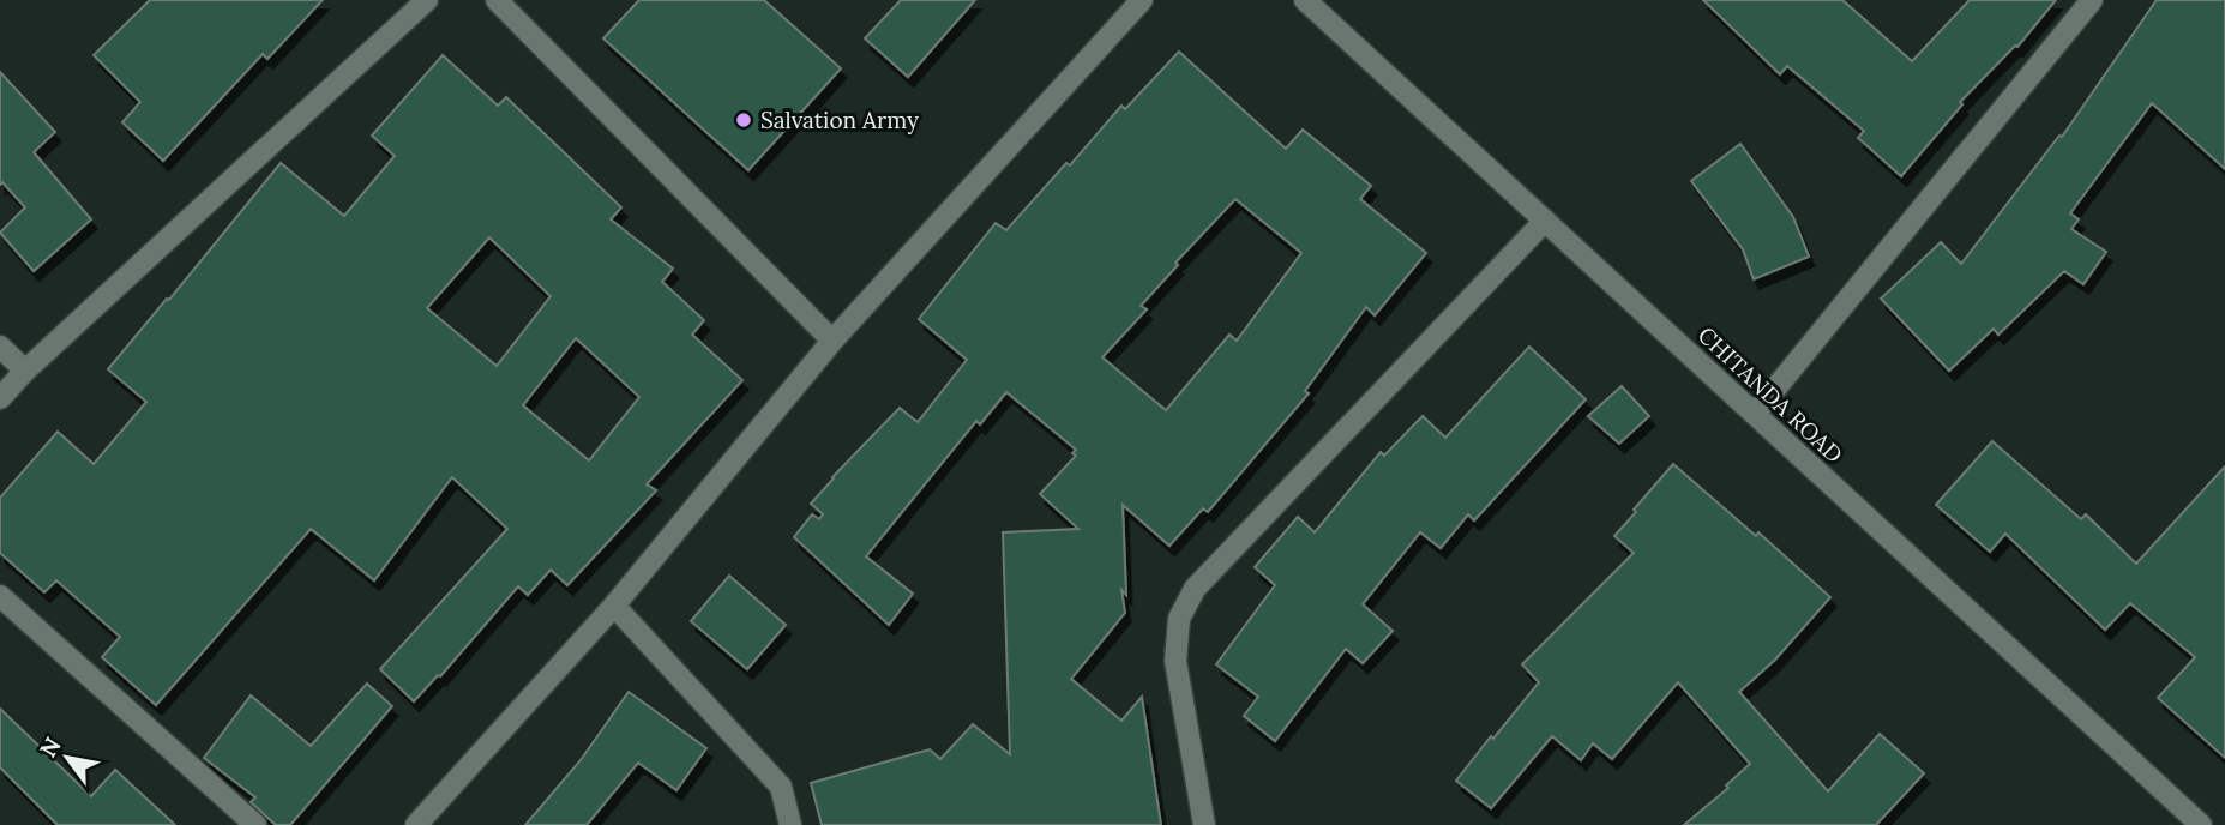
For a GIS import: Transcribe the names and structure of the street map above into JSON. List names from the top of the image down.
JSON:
{
  "streets": {
    "street": ["CHITANDA ROAD"]
  },
  "places": ["Salvation Army"],
  "north": "top left"
}
